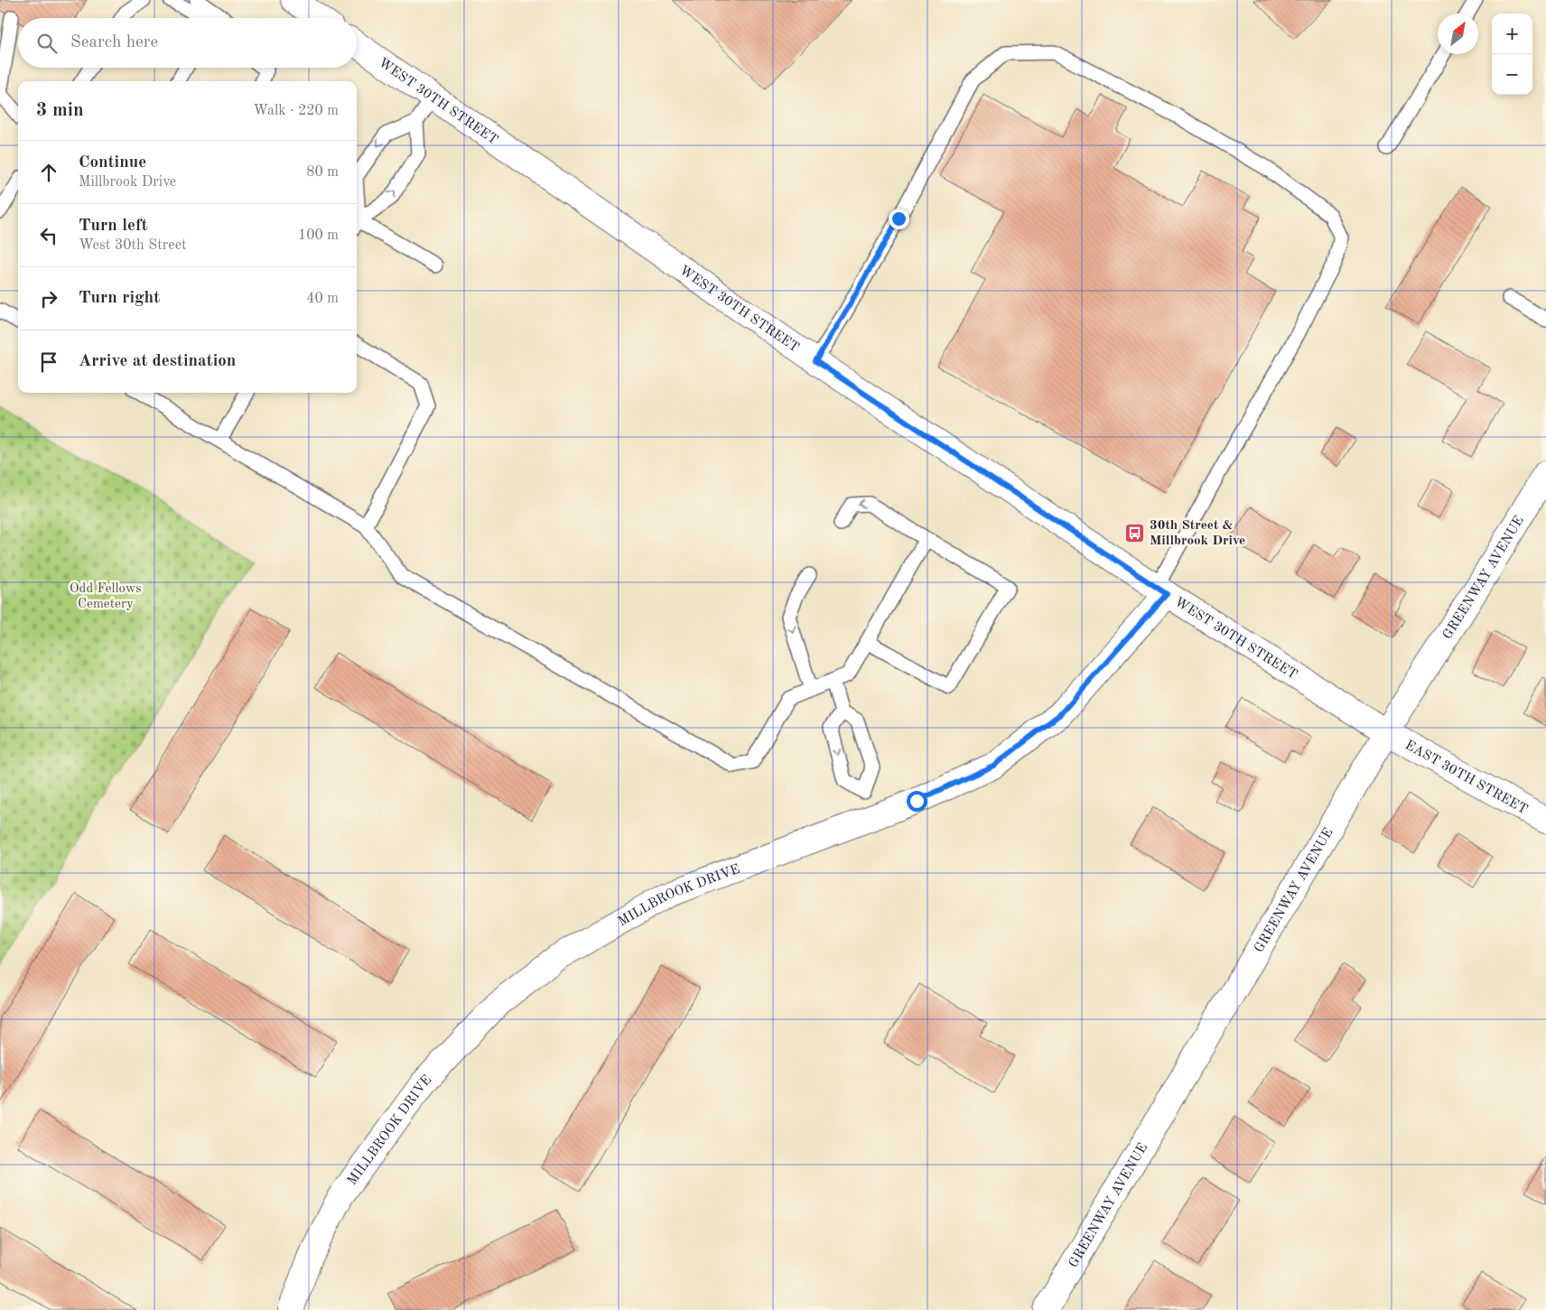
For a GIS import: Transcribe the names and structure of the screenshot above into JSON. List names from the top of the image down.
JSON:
{
  "streets": {
    "street": [
      "WEST 30TH STREET",
      "GREENWAY AVENUE",
      "EAST 30TH STREET",
      "MILLBROOK DRIVE"
    ]
  },
  "crossings": [
    ["WEST 30TH STREET", "GREENWAY AVENUE"],
    ["WEST 30TH STREET", "EAST 30TH STREET"],
    ["WEST 30TH STREET", "MILLBROOK DRIVE"],
    ["GREENWAY AVENUE", "EAST 30TH STREET"]
  ],
  "parks": ["Odd Fellows Cemetery"],
  "places": {
    "bus stop": ["30th Street & Millbrook Drive"]
  },
  "north": "top right",
  "page": {
    "map_buttons": ["+", "−"],
    "search": "Search here",
    "heading": ["3 min", "Walk · 220 m"],
    "list": [
      ["Continue", "Millbrook Drive", "80 m"],
      ["Turn left", "West 30th Street", "100 m"],
      ["Turn right", "40 m"],
      "Arrive at destination"
    ]
  }
}
